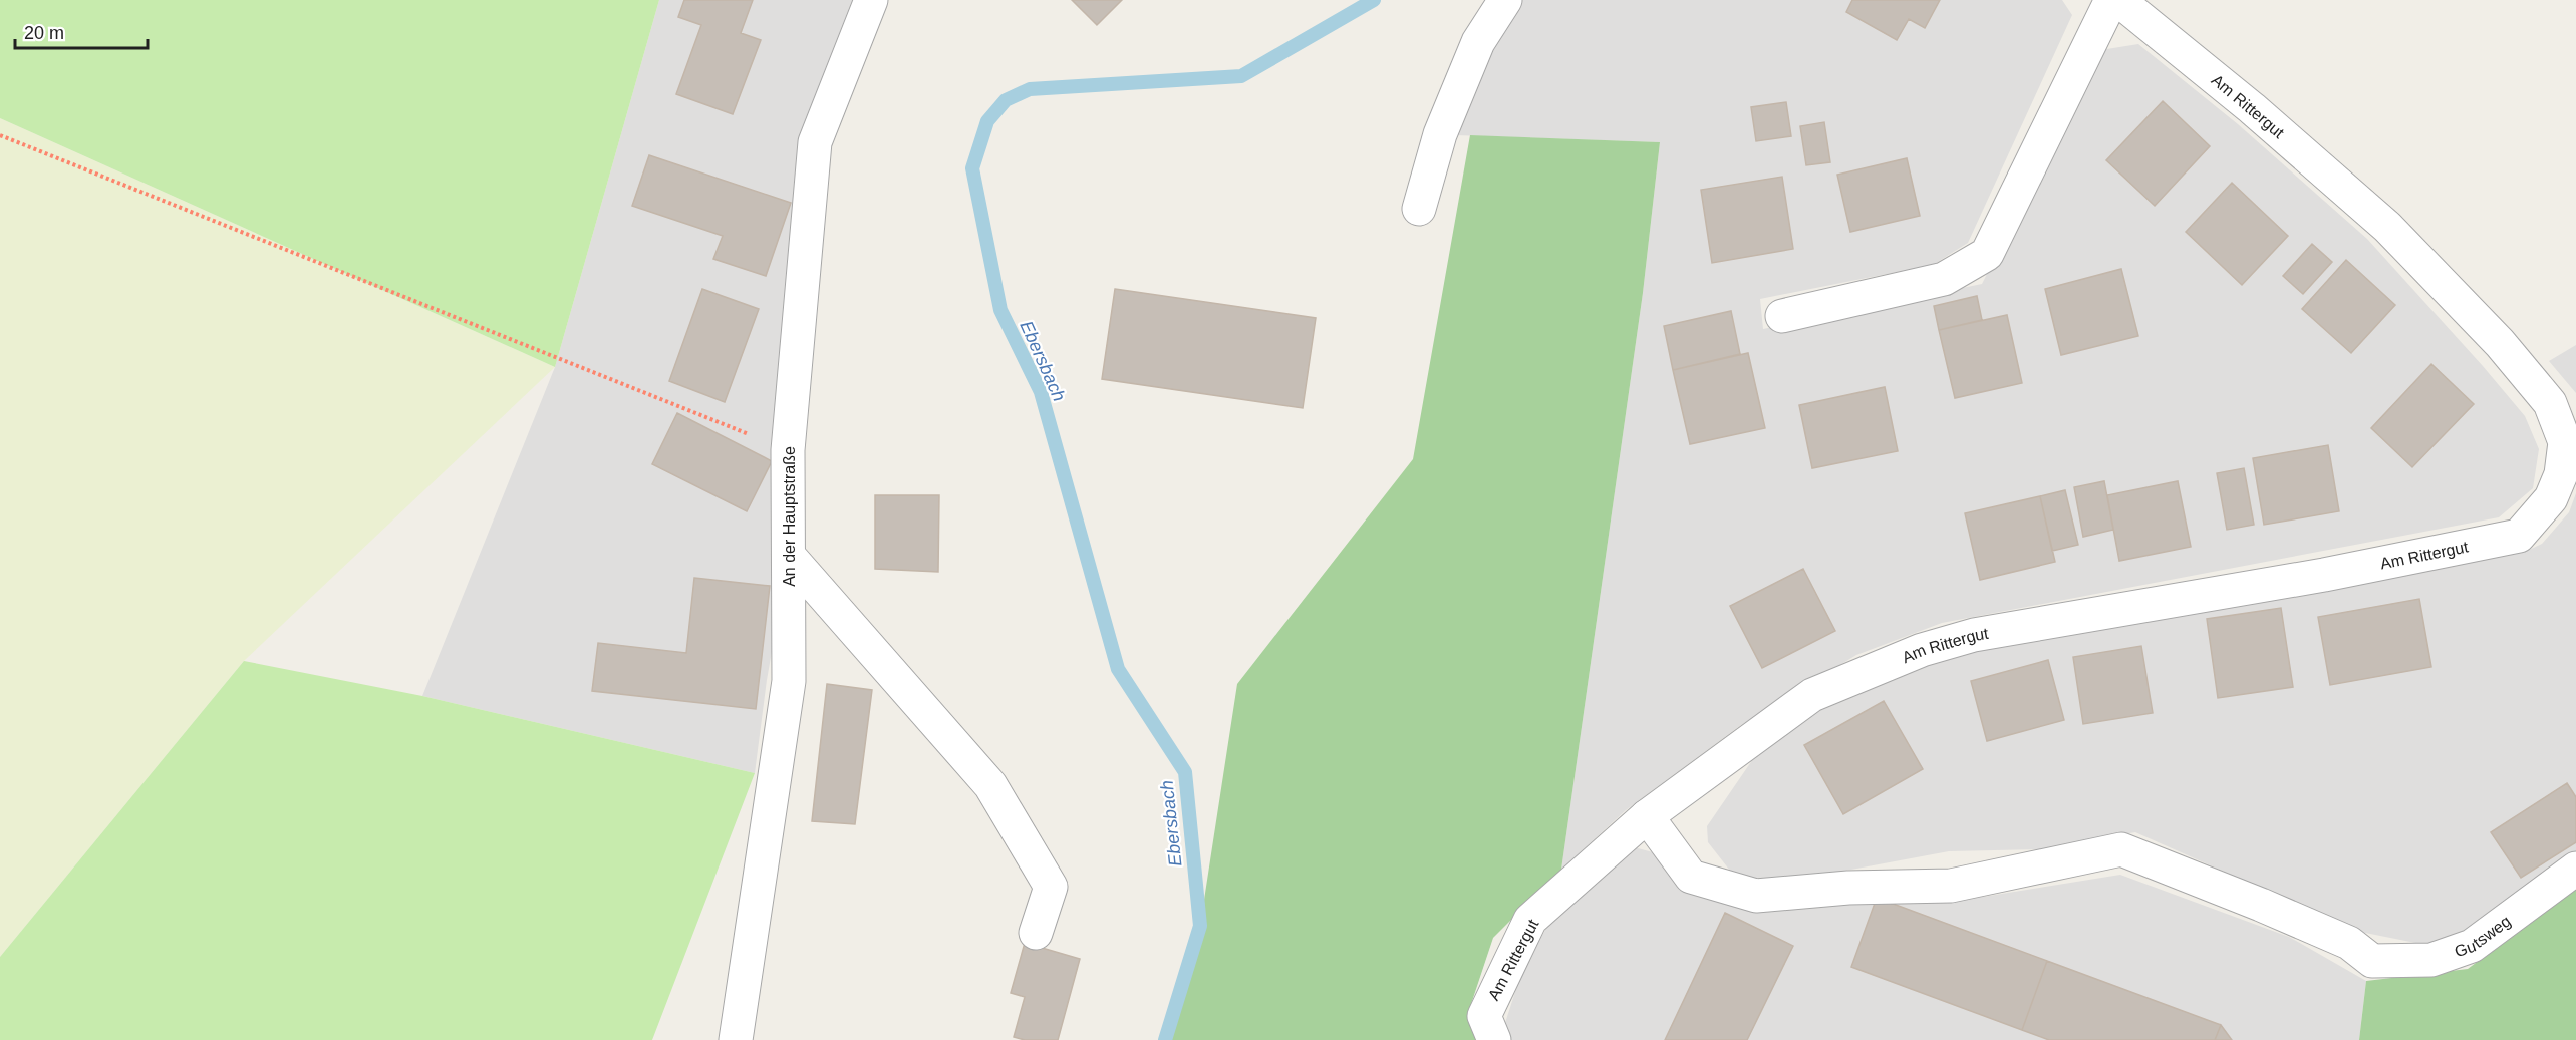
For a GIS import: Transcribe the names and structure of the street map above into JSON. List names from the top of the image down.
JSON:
{
  "streets": {
    "street": ["Am Rittergut", "An der Hauptstraße", "Gutsweg"]
  },
  "crossings": [
    ["Am Rittergut", "Gutsweg"]
  ],
  "water": ["Ebersbach"],
  "scale_bar": "20 m"
}
